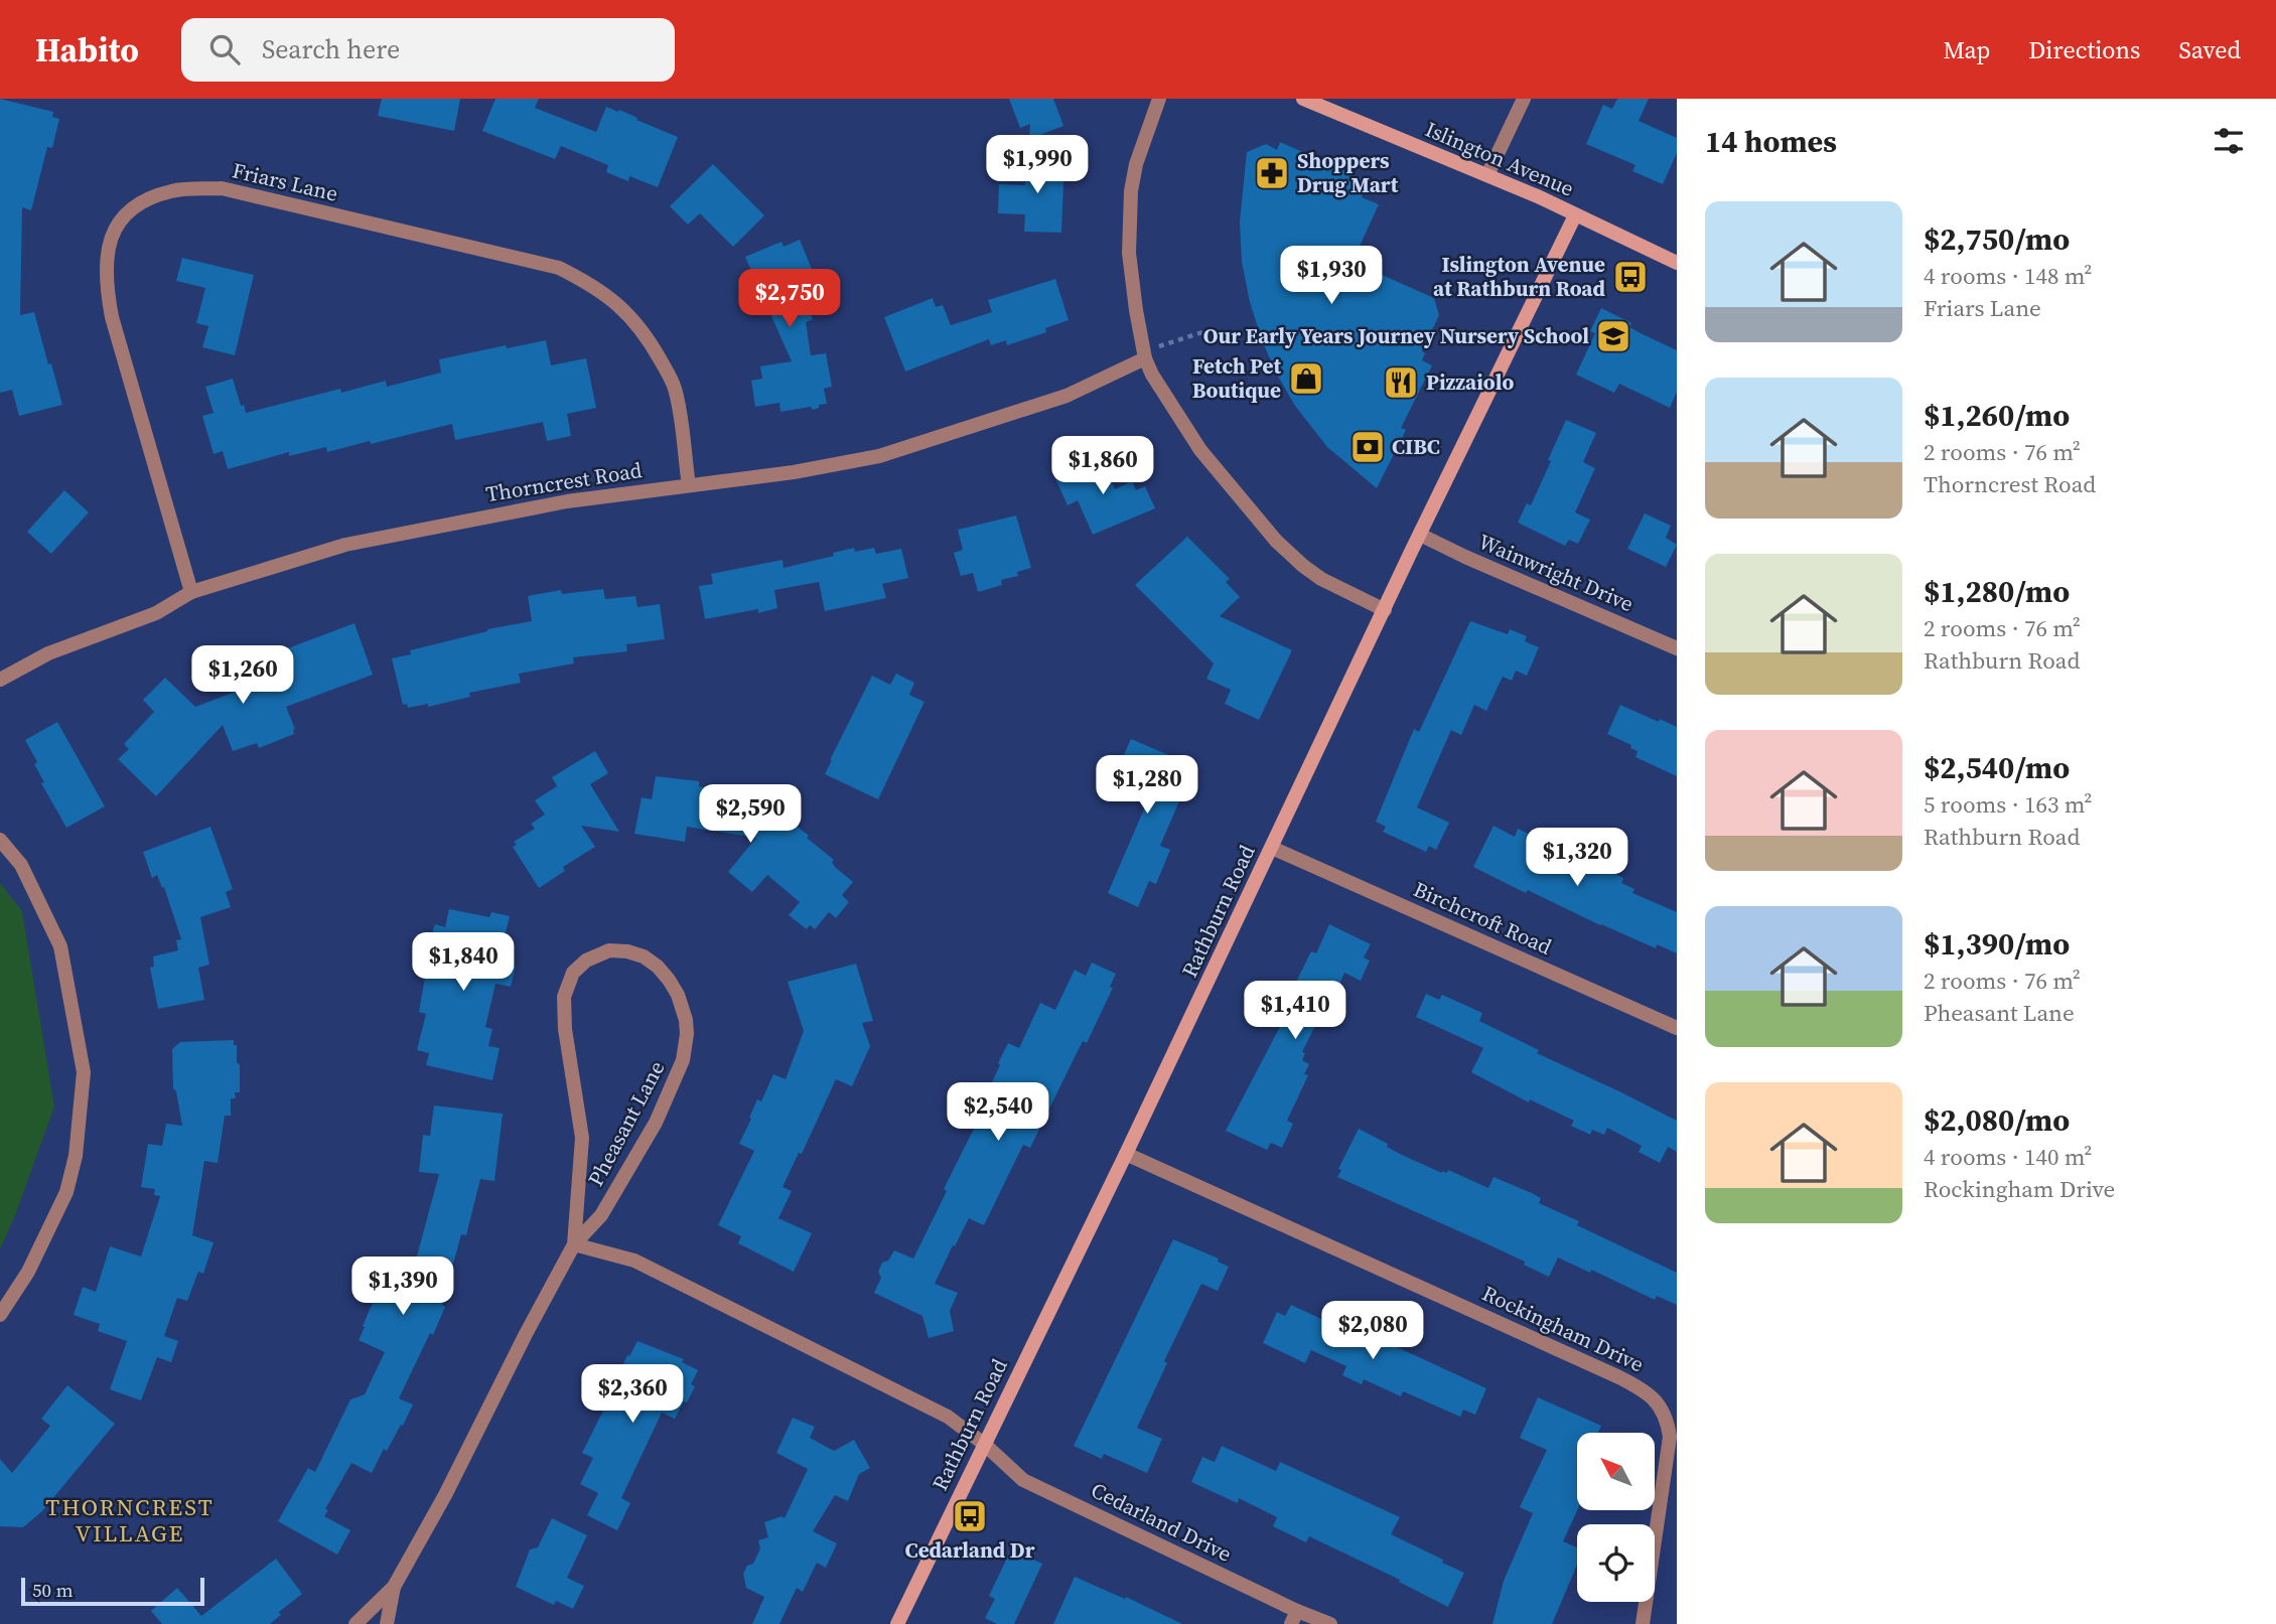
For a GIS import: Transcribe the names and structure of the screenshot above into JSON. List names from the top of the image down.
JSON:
{
  "streets": {
    "street": [
      "Islington Avenue",
      "Friars Lane",
      "Thorncrest Road",
      "Wainwright Drive",
      "Rathburn Road",
      "Birchcroft Road",
      "Pheasant Lane",
      "Rockingham Drive",
      "Cedarland Drive"
    ]
  },
  "crossings": [
    ["Islington Avenue", "Rathburn Road"],
    ["Friars Lane", "Thorncrest Road"],
    ["Wainwright Drive", "Rathburn Road"],
    ["Rathburn Road", "Birchcroft Road"],
    ["Rathburn Road", "Rockingham Drive"],
    ["Rathburn Road", "Cedarland Drive"]
  ],
  "districts": ["THORNCREST VILLAGE"],
  "places": {
    "pharmacy": ["Shoppers Drug Mart"],
    "bus stop": ["Islington Avenue at Rathburn Road", "Cedarland Dr"],
    "school or university": ["Our Early Years Journey Nursery School"],
    "shop": ["Fetch Pet Boutique"],
    "restaurant": ["Pizzaiolo"],
    "bank": ["CIBC"]
  },
  "scale_bar": "50 m",
  "north": "top left",
  "page": {
    "header": "Habito",
    "search": "Search here",
    "nav": ["Map", "Directions", "Saved"],
    "heading": "14 homes",
    "price": [
      "$1,990",
      "$1,930",
      "$2,750",
      "$1,860",
      "$1,260",
      "$1,280",
      "$2,590",
      "$1,320",
      "$1,840",
      "$1,410",
      "$2,540",
      "$1,390",
      "$2,080",
      "$2,360"
    ],
    "list": [
      {
        "name": "$2,750/mo",
        "note": "4 rooms · 148 m² · Friars Lane"
      },
      {
        "name": "$1,260/mo",
        "note": "2 rooms · 76 m² · Thorncrest Road"
      },
      {
        "name": "$1,280/mo",
        "note": "2 rooms · 76 m² · Rathburn Road"
      },
      {
        "name": "$2,540/mo",
        "note": "5 rooms · 163 m² · Rathburn Road"
      },
      {
        "name": "$1,390/mo",
        "note": "2 rooms · 76 m² · Pheasant Lane"
      },
      {
        "name": "$2,080/mo",
        "note": "4 rooms · 140 m² · Rockingham Drive"
      }
    ],
    "scale": "50 m"
  }
}
